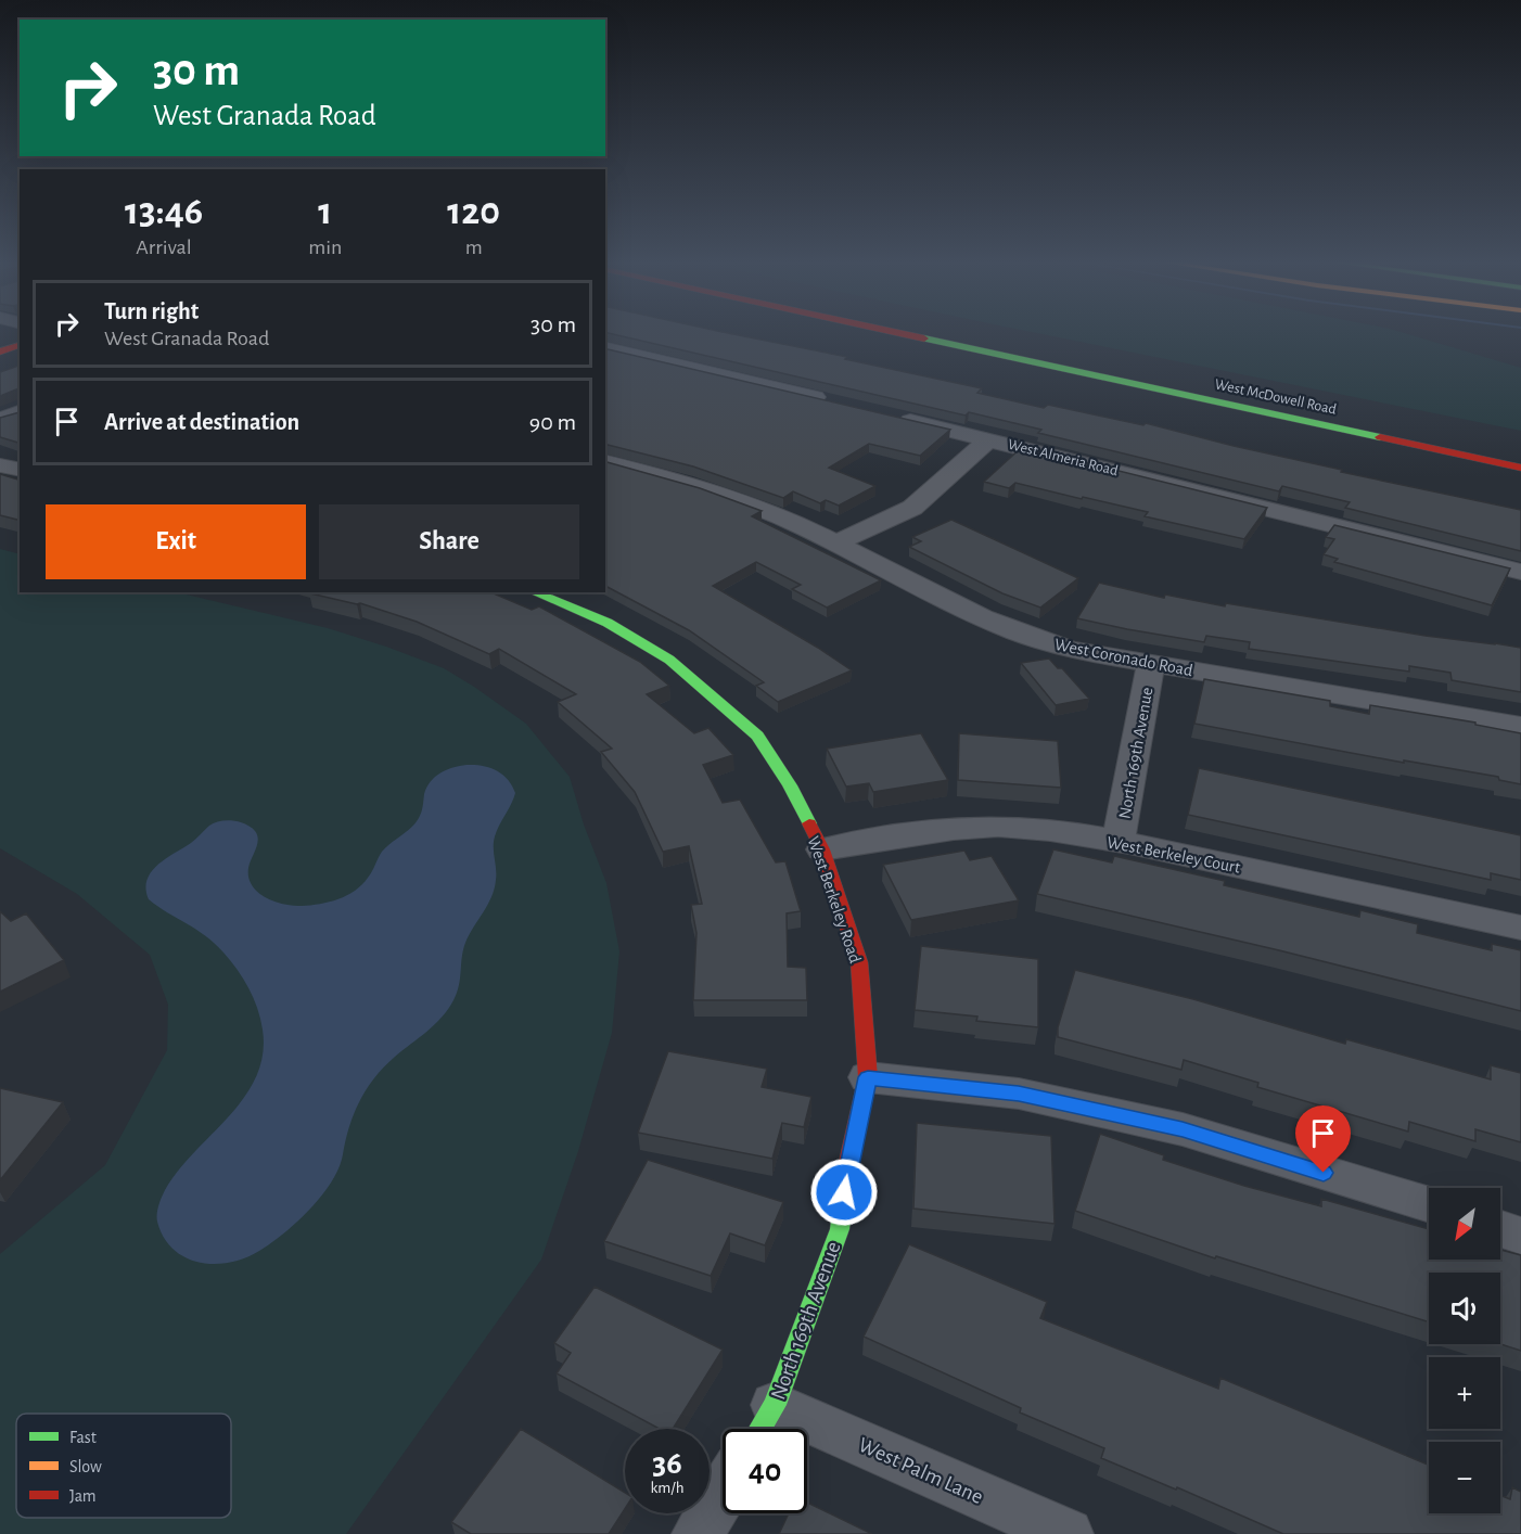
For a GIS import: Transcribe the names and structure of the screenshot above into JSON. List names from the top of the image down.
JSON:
{
  "streets": {
    "main road": ["West McDowell Road", "North 169th Avenue", "West Berkeley Road"],
    "street": [
      "West Almeria Road",
      "West Coronado Road",
      "West Berkeley Court",
      "West Palm Lane"
    ]
  },
  "crossings": [
    ["West Coronado Road", "North 169th Avenue"],
    ["North 169th Avenue", "West Berkeley Court"],
    ["North 169th Avenue", "West Berkeley Road"],
    ["North 169th Avenue", "West Palm Lane"],
    ["West Berkeley Court", "West Berkeley Road"]
  ],
  "legend": ["Fast", "Slow", "Jam"],
  "north": "bottom left",
  "page": {
    "turn": ["30 m", "West Granada Road"],
    "eta": [
      "13:46",
      "Arrival",
      "1",
      "min",
      "120",
      "m"
    ],
    "list": [
      {
        "name": "Turn right",
        "note": "West Granada Road",
        "value": "30 m"
      },
      {
        "name": "Arrive at destination",
        "value": "90 m"
      }
    ],
    "buttons": ["Exit", "Share"],
    "map_buttons": ["+", "−"],
    "speed": "36 km/h",
    "limit": "40"
  }
}
